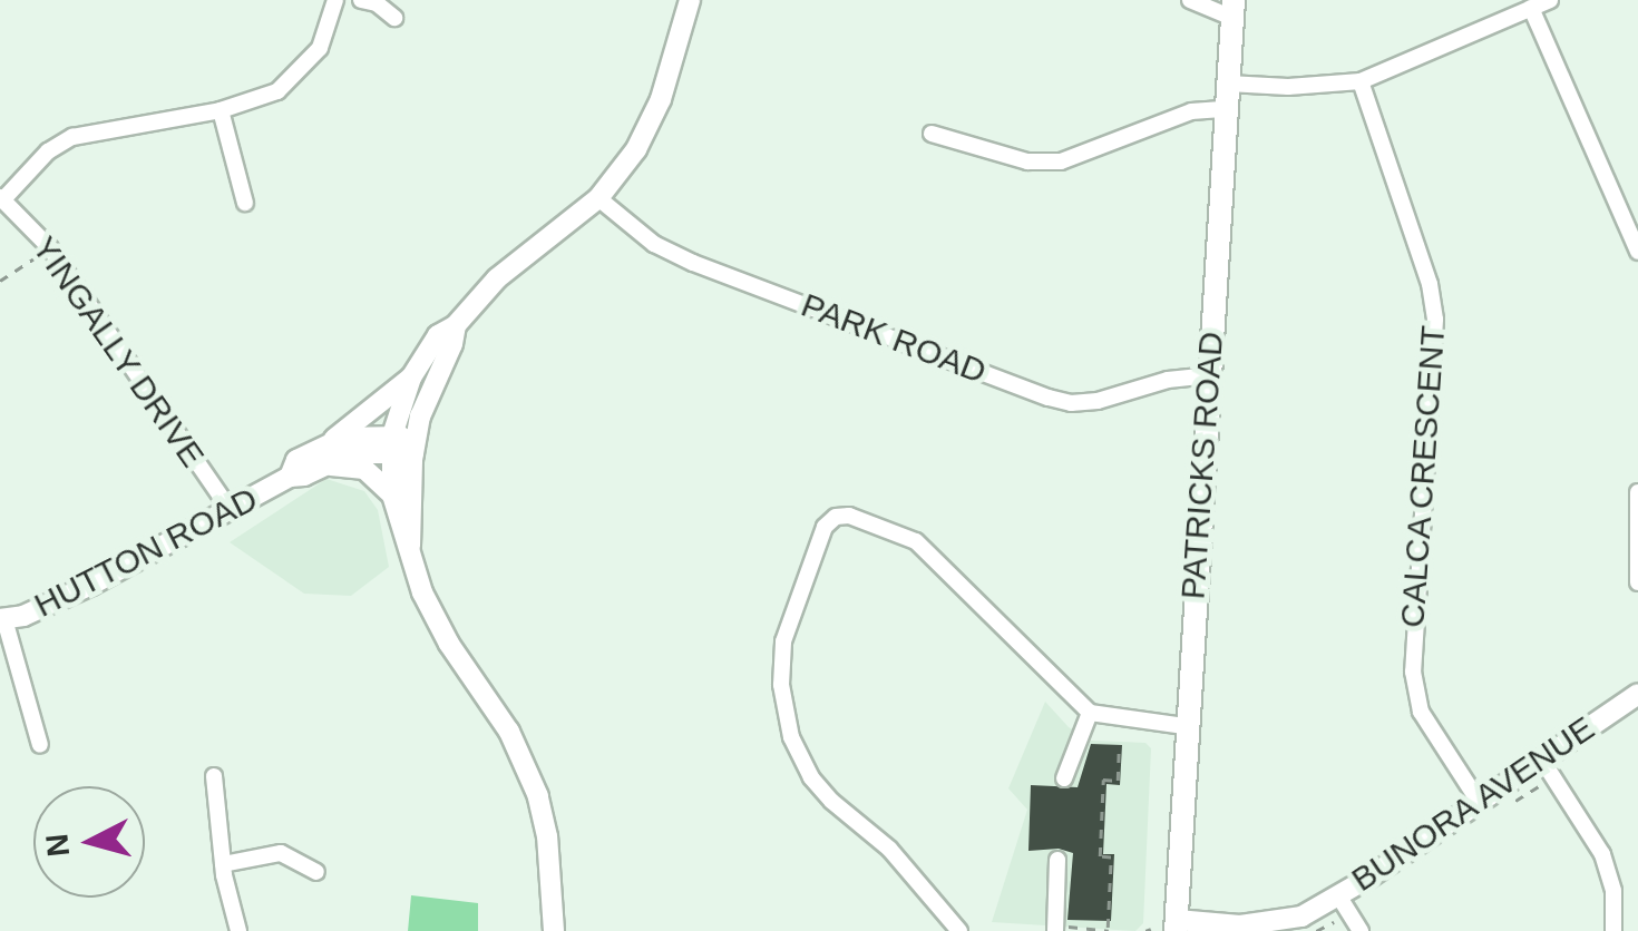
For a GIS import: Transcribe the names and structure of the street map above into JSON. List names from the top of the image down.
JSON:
{
  "streets": {
    "main road": ["PATRICKS ROAD"],
    "street": [
      "PARK ROAD",
      "YINGALLY DRIVE",
      "CALCA CRESCENT",
      "HUTTON ROAD",
      "BUNORA AVENUE"
    ]
  },
  "crossings": [
    ["PARK ROAD", "PATRICKS ROAD"],
    ["YINGALLY DRIVE", "HUTTON ROAD"],
    ["PATRICKS ROAD", "BUNORA AVENUE"],
    ["CALCA CRESCENT", "BUNORA AVENUE"]
  ],
  "north": "left"
}
